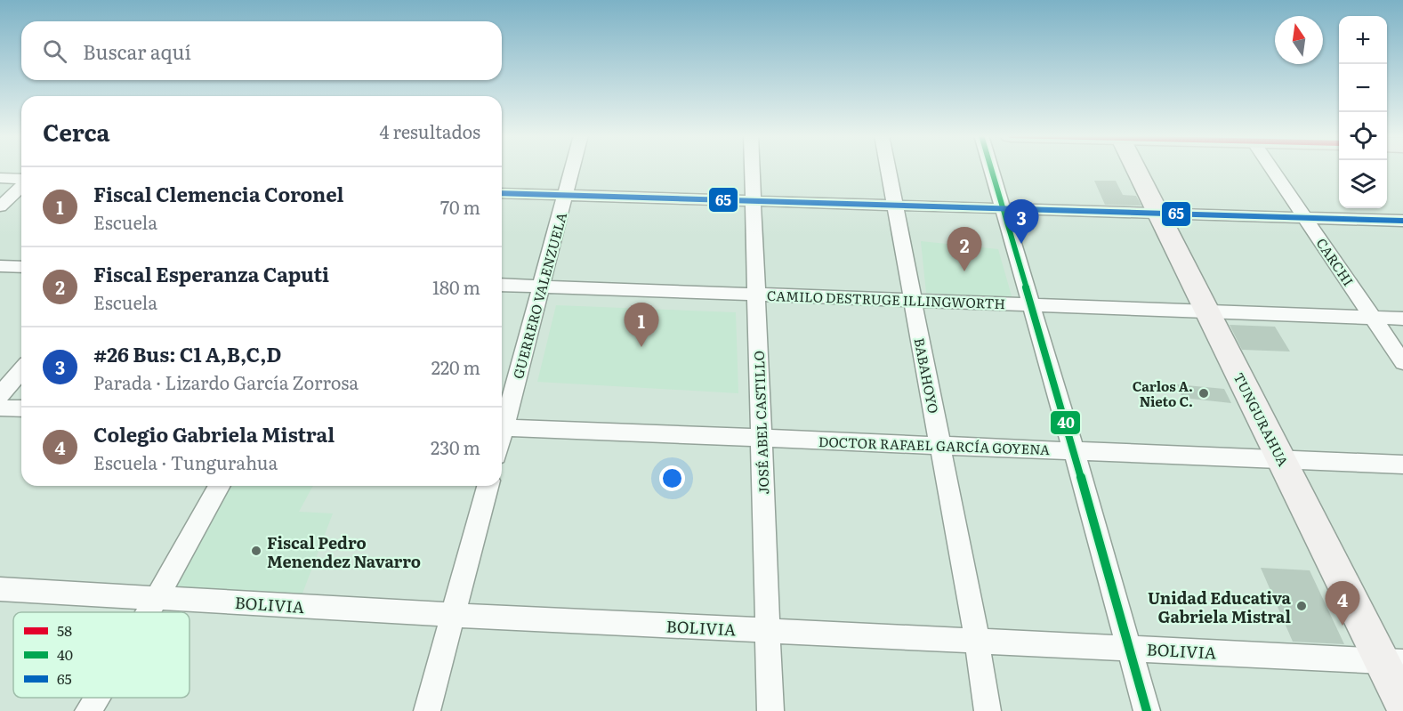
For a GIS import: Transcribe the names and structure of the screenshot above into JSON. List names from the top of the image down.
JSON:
{
  "streets": {
    "main road": ["TUNGURAHUA"],
    "street": [
      "CARCHI",
      "GUERRERO VALENZUELA",
      "CAMILO DESTRUGE ILLINGWORTH",
      "BABAHOYO",
      "JOSÉ ABEL CASTILLO",
      "DOCTOR RAFAEL GARCÍA GOYENA",
      "BOLIVIA"
    ]
  },
  "crossings": [
    ["CARCHI", "CAMILO DESTRUGE ILLINGWORTH"],
    ["GUERRERO VALENZUELA", "CAMILO DESTRUGE ILLINGWORTH"],
    ["CAMILO DESTRUGE ILLINGWORTH", "BABAHOYO"],
    ["CAMILO DESTRUGE ILLINGWORTH", "TUNGURAHUA"],
    ["CAMILO DESTRUGE ILLINGWORTH", "JOSÉ ABEL CASTILLO"],
    ["BABAHOYO", "DOCTOR RAFAEL GARCÍA GOYENA"],
    ["BABAHOYO", "BOLIVIA"],
    ["TUNGURAHUA", "DOCTOR RAFAEL GARCÍA GOYENA"],
    ["TUNGURAHUA", "BOLIVIA"],
    ["JOSÉ ABEL CASTILLO", "DOCTOR RAFAEL GARCÍA GOYENA"],
    ["JOSÉ ABEL CASTILLO", "BOLIVIA"]
  ],
  "places": ["Carlos A. Nieto C.", "Fiscal Pedro Menendez Navarro", "Unidad Educativa Gabriela Mistral"],
  "lines": ["transit line 40", "transit line 65"],
  "legend": ["58", "40", "65"],
  "north": "top",
  "page": {
    "map_buttons": ["+", "−"],
    "search": "Buscar aquí",
    "heading": ["Cerca", "4 resultados"],
    "list": [
      {
        "mark": "1",
        "name": "Fiscal Clemencia Coronel",
        "note": "Escuela",
        "value": "70 m"
      },
      {
        "mark": "2",
        "name": "Fiscal Esperanza Caputi",
        "note": "Escuela",
        "value": "180 m"
      },
      {
        "mark": "3",
        "name": "#26 Bus: C1 A,B,C,D",
        "note": "Parada · Lizardo García Zorrosa",
        "value": "220 m"
      },
      {
        "mark": "4",
        "name": "Colegio Gabriela Mistral",
        "note": "Escuela · Tungurahua",
        "value": "230 m"
      }
    ],
    "pins": [
      "3",
      "2",
      "1",
      "4"
    ]
  }
}
